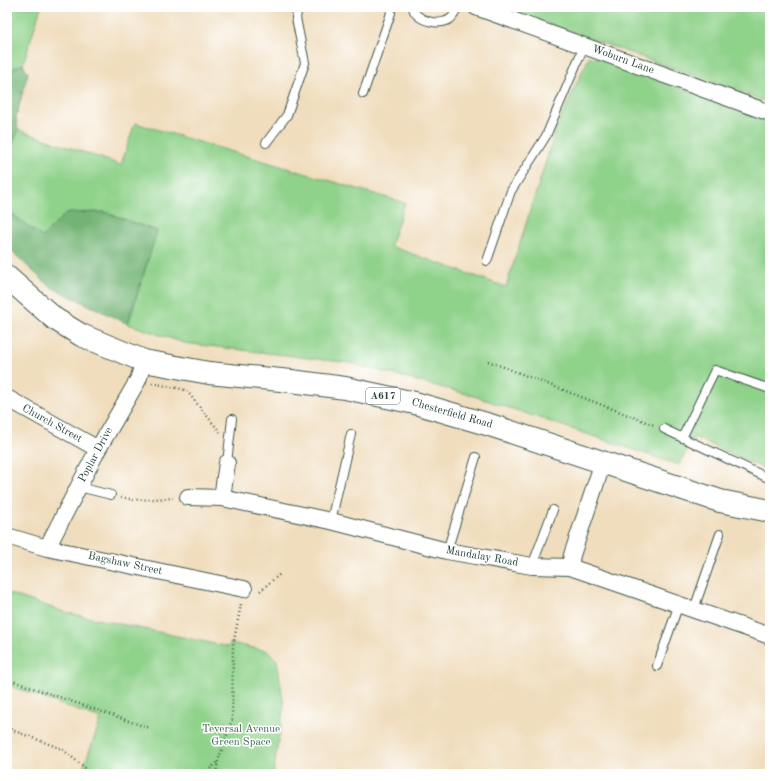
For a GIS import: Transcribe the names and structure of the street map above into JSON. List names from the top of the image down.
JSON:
{
  "streets": {
    "highway": ["A617", "Chesterfield Road"],
    "street": [
      "Woburn Lane",
      "Church Street",
      "Poplar Drive",
      "Mandalay Road",
      "Bagshaw Street"
    ]
  },
  "crossings": [
    ["Chesterfield Road", "Poplar Drive"],
    ["Church Street", "Poplar Drive"],
    ["Poplar Drive", "Bagshaw Street"]
  ],
  "parks": ["Teversal Avenue Green Space"]
}
